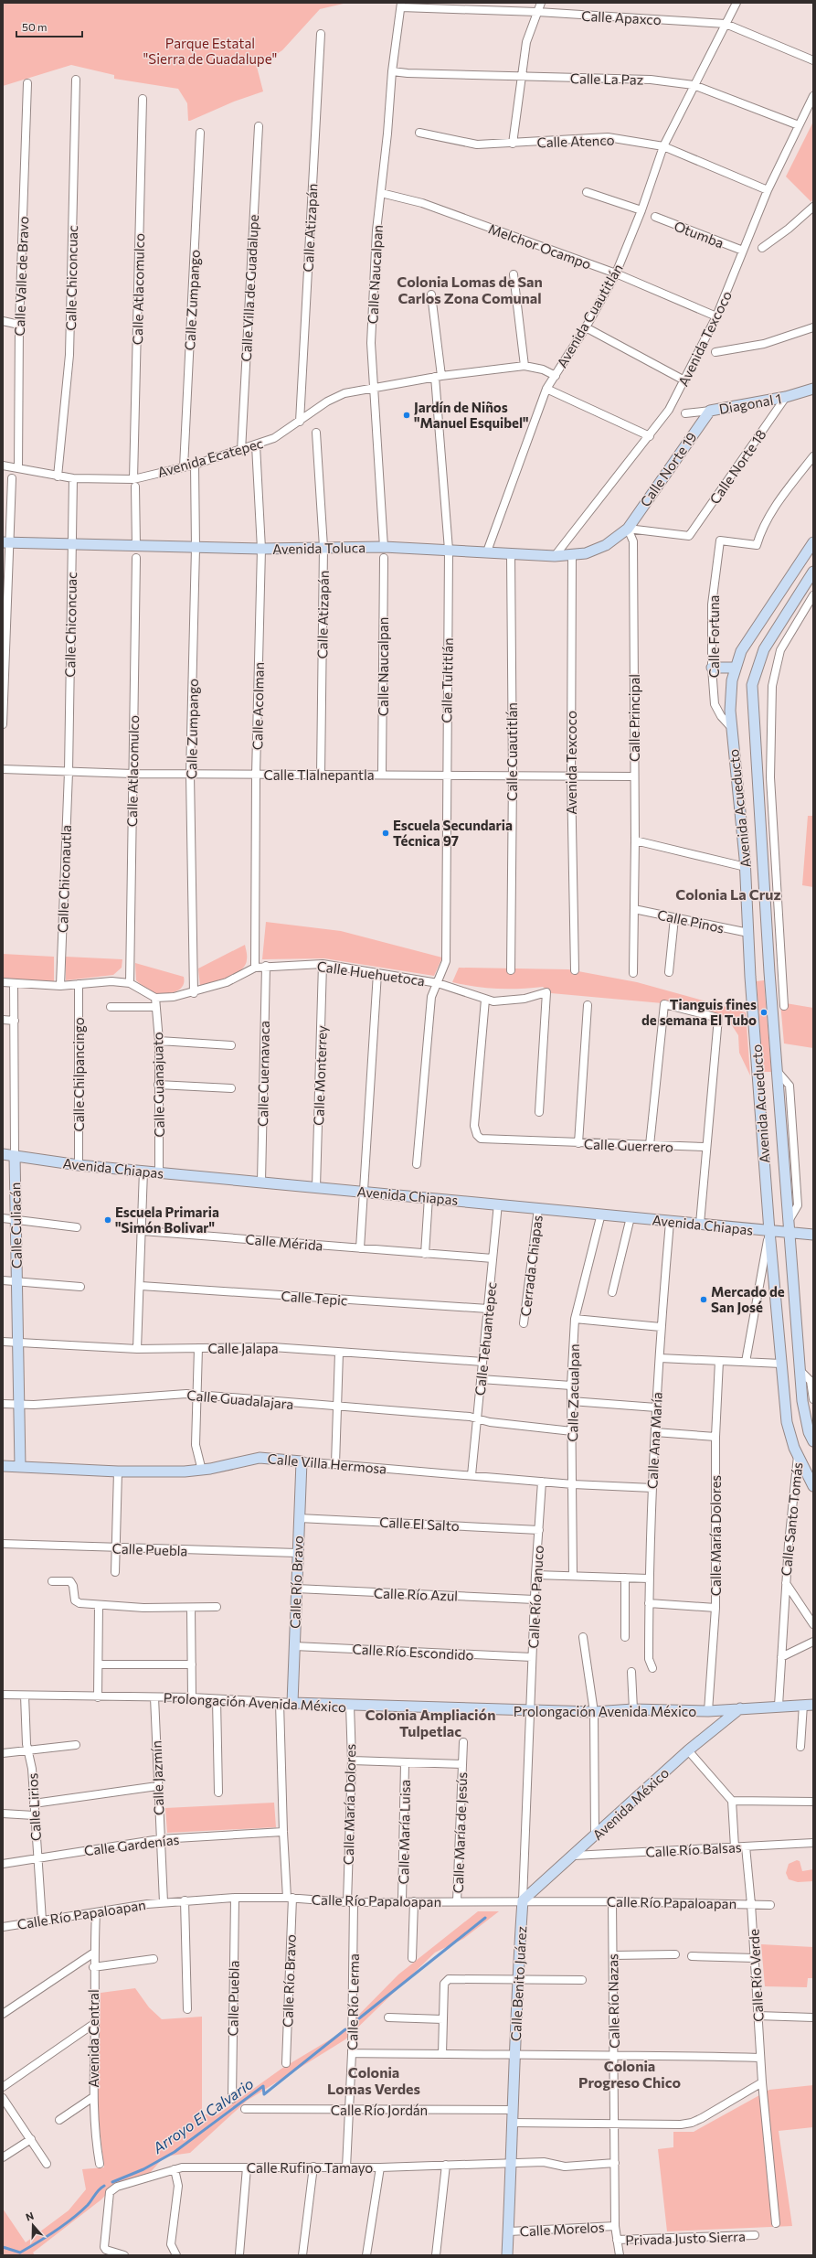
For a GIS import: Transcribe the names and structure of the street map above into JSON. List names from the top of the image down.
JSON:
{
  "streets": {
    "street": [
      "Calle Apaxco",
      "Calle La Paz",
      "Calle Atenco",
      "Calle Atizapán",
      "Otumba",
      "Melchor Ocampo",
      "Calle Naucalpan",
      "Calle Valle de Bravo",
      "Calle Chiconcuac",
      "Calle Villa de Guadalupe",
      "Calle Atlacomulco",
      "Calle Zumpango",
      "Avenida Cuautitlán",
      "Avenida Texcoco",
      "Diagonal 1",
      "Avenida Ecatepec",
      "Calle Norte 18",
      "Calle Norte 19",
      "Avenida Toluca",
      "Calle Fortuna",
      "Calle Tultitlán",
      "Calle Acolman",
      "Calle Principal",
      "Calle Cuautitlán",
      "Calle Tlalnepantla",
      "Avenida Acueducto",
      "Calle Chiconautla",
      "Calle Pinos",
      "Calle Huehuetoca",
      "Calle Cuernavaca",
      "Calle Chilpancingo",
      "Calle Monterrey",
      "Calle Guanajuato",
      "Calle Guerrero",
      "Avenida Chiapas",
      "Calle Culiacán",
      "Calle Mérida",
      "Cerrada Chiapas",
      "Calle Tepic",
      "Calle Tehuantepec",
      "Calle Jalapa",
      "Calle Zacualpan",
      "Calle Guadalajara",
      "Calle Ana María",
      "Calle Villa Hermosa",
      "Calle Santo Tomás",
      "Calle El Salto",
      "Calle María Dolores",
      "Calle Puebla",
      "Calle Río Bravo",
      "Calle Río Azul",
      "Calle Río Panuco",
      "Calle Río Escondido",
      "Prolongación Avenida México",
      "Calle Jazmín",
      "Avenida México",
      "Calle Lirios",
      "Calle María Luisa",
      "Calle María de Jesús",
      "Calle Gardenías",
      "Calle Río Balsas",
      "Calle Río Papaloapan",
      "Calle Río Verde",
      "Calle Benito Juárez",
      "Calle Río Nazas",
      "Calle Río Lerma",
      "Avenida Central",
      "Calle Río Jordán",
      "Calle Rufino Tamayo",
      "Calle Morelos",
      "Privada Justo Sierra"
    ]
  },
  "crossings": [
    ["Calle Apaxco", "Calle Naucalpan"],
    ["Calle Apaxco", "Avenida Cuautitlán"],
    ["Calle La Paz", "Calle Naucalpan"],
    ["Calle La Paz", "Avenida Cuautitlán"],
    ["Calle La Paz", "Avenida Texcoco"],
    ["Calle Atenco", "Avenida Cuautitlán"],
    ["Calle Atenco", "Avenida Texcoco"],
    ["Calle Atizapán", "Avenida Ecatepec"],
    ["Calle Atizapán", "Avenida Toluca"],
    ["Calle Atizapán", "Calle Tlalnepantla"],
    ["Otumba", "Avenida Texcoco"],
    ["Melchor Ocampo", "Calle Naucalpan"],
    ["Melchor Ocampo", "Avenida Cuautitlán"],
    ["Melchor Ocampo", "Avenida Texcoco"],
    ["Calle Naucalpan", "Avenida Ecatepec"],
    ["Calle Naucalpan", "Avenida Toluca"],
    ["Calle Naucalpan", "Calle Tlalnepantla"],
    ["Calle Valle de Bravo", "Avenida Ecatepec"],
    ["Calle Chiconcuac", "Avenida Ecatepec"],
    ["Calle Chiconcuac", "Avenida Toluca"],
    ["Calle Chiconcuac", "Calle Tlalnepantla"],
    ["Calle Chiconcuac", "Calle Chiconautla"],
    ["Calle Villa de Guadalupe", "Avenida Ecatepec"],
    ["Calle Atlacomulco", "Avenida Ecatepec"],
    ["Calle Atlacomulco", "Calle Tlalnepantla"],
    ["Calle Atlacomulco", "Calle Huehuetoca"],
    ["Calle Zumpango", "Avenida Ecatepec"],
    ["Calle Zumpango", "Avenida Toluca"],
    ["Calle Zumpango", "Calle Tlalnepantla"],
    ["Calle Zumpango", "Calle Huehuetoca"],
    ["Avenida Cuautitlán", "Avenida Ecatepec"],
    ["Avenida Cuautitlán", "Avenida Toluca"],
    ["Avenida Texcoco", "Avenida Toluca"],
    ["Avenida Texcoco", "Calle Tlalnepantla"],
    ["Diagonal 1", "Calle Norte 18"],
    ["Diagonal 1", "Calle Norte 19"],
    ["Avenida Ecatepec", "Calle Tultitlán"],
    ["Avenida Ecatepec", "Calle Acolman"],
    ["Calle Norte 18", "Calle Norte 19"],
    ["Calle Norte 18", "Avenida Toluca"],
    ["Calle Norte 18", "Calle Principal"],
    ["Calle Norte 19", "Avenida Toluca"],
    ["Calle Norte 19", "Calle Principal"],
    ["Avenida Toluca", "Calle Tultitlán"],
    ["Avenida Toluca", "Calle Acolman"],
    ["Avenida Toluca", "Calle Principal"],
    ["Avenida Toluca", "Calle Cuautitlán"],
    ["Calle Fortuna", "Avenida Acueducto"],
    ["Calle Tultitlán", "Calle Tlalnepantla"],
    ["Calle Tultitlán", "Calle Huehuetoca"],
    ["Calle Acolman", "Calle Tlalnepantla"],
    ["Calle Acolman", "Calle Huehuetoca"],
    ["Calle Principal", "Calle Tlalnepantla"],
    ["Calle Principal", "Calle Pinos"],
    ["Calle Cuautitlán", "Calle Tlalnepantla"],
    ["Calle Tlalnepantla", "Calle Chiconautla"],
    ["Avenida Acueducto", "Calle Pinos"],
    ["Avenida Acueducto", "Avenida Chiapas"],
    ["Avenida Acueducto", "Calle Santo Tomás"],
    ["Calle Chiconautla", "Calle Huehuetoca"],
    ["Calle Huehuetoca", "Calle Cuernavaca"],
    ["Calle Huehuetoca", "Calle Chilpancingo"],
    ["Calle Huehuetoca", "Calle Monterrey"],
    ["Calle Huehuetoca", "Calle Guanajuato"],
    ["Calle Huehuetoca", "Calle Guerrero"],
    ["Calle Huehuetoca", "Calle Culiacán"],
    ["Calle Cuernavaca", "Avenida Chiapas"],
    ["Calle Chilpancingo", "Avenida Chiapas"],
    ["Calle Monterrey", "Avenida Chiapas"],
    ["Calle Guanajuato", "Avenida Chiapas"],
    ["Avenida Chiapas", "Calle Culiacán"],
    ["Avenida Chiapas", "Cerrada Chiapas"],
    ["Avenida Chiapas", "Calle Tehuantepec"],
    ["Avenida Chiapas", "Calle Zacualpan"],
    ["Avenida Chiapas", "Calle Ana María"],
    ["Calle Culiacán", "Calle Jalapa"],
    ["Calle Culiacán", "Calle Guadalajara"],
    ["Calle Culiacán", "Calle Villa Hermosa"],
    ["Calle Mérida", "Calle Tehuantepec"],
    ["Calle Tepic", "Calle Tehuantepec"],
    ["Calle Tehuantepec", "Calle Jalapa"],
    ["Calle Tehuantepec", "Calle Guadalajara"],
    ["Calle Tehuantepec", "Calle Villa Hermosa"],
    ["Calle Zacualpan", "Calle Guadalajara"],
    ["Calle Zacualpan", "Calle Villa Hermosa"],
    ["Calle Ana María", "Calle Villa Hermosa"],
    ["Calle Villa Hermosa", "Calle Río Bravo"],
    ["Calle Villa Hermosa", "Calle Río Panuco"],
    ["Calle Santo Tomás", "Prolongación Avenida México"],
    ["Calle El Salto", "Calle Río Bravo"],
    ["Calle El Salto", "Calle Río Panuco"],
    ["Calle María Dolores", "Prolongación Avenida México"],
    ["Calle María Dolores", "Calle María de Jesús"],
    ["Calle María Dolores", "Calle Río Papaloapan"],
    ["Calle María Dolores", "Calle Río Lerma"],
    ["Calle Puebla", "Calle Río Bravo"],
    ["Calle Puebla", "Calle Río Papaloapan"],
    ["Calle Río Bravo", "Calle Río Azul"],
    ["Calle Río Bravo", "Calle Río Escondido"],
    ["Calle Río Bravo", "Prolongación Avenida México"],
    ["Calle Río Bravo", "Calle Gardenías"],
    ["Calle Río Bravo", "Calle Río Papaloapan"],
    ["Calle Río Azul", "Calle Río Panuco"],
    ["Calle Río Panuco", "Calle Río Escondido"],
    ["Calle Río Panuco", "Prolongación Avenida México"],
    ["Calle Río Panuco", "Calle Benito Juárez"],
    ["Prolongación Avenida México", "Calle Jazmín"],
    ["Prolongación Avenida México", "Avenida México"],
    ["Prolongación Avenida México", "Calle Lirios"],
    ["Prolongación Avenida México", "Calle Benito Juárez"],
    ["Calle Jazmín", "Calle Gardenías"],
    ["Calle Jazmín", "Calle Río Papaloapan"],
    ["Avenida México", "Calle Río Balsas"],
    ["Avenida México", "Calle Río Papaloapan"],
    ["Avenida México", "Calle Benito Juárez"],
    ["Calle Lirios", "Calle Gardenías"],
    ["Calle Lirios", "Calle Río Papaloapan"],
    ["Calle María Luisa", "Calle María de Jesús"],
    ["Calle María Luisa", "Calle Río Papaloapan"],
    ["Calle María de Jesús", "Calle Río Papaloapan"],
    ["Calle Río Balsas", "Calle Río Verde"],
    ["Calle Río Papaloapan", "Calle Río Verde"],
    ["Calle Río Papaloapan", "Calle Benito Juárez"],
    ["Calle Río Papaloapan", "Calle Río Nazas"],
    ["Calle Río Papaloapan", "Calle Río Lerma"],
    ["Calle Río Papaloapan", "Avenida Central"],
    ["Calle Benito Juárez", "Calle Río Jordán"],
    ["Calle Benito Juárez", "Calle Rufino Tamayo"],
    ["Calle Benito Juárez", "Calle Morelos"],
    ["Calle Río Nazas", "Calle Rufino Tamayo"],
    ["Calle Río Nazas", "Calle Morelos"],
    ["Calle Río Nazas", "Privada Justo Sierra"],
    ["Calle Río Lerma", "Calle Río Jordán"],
    ["Calle Río Lerma", "Calle Rufino Tamayo"]
  ],
  "districts": [
    "Colonia Lomas de San Carlos Zona Comunal",
    "Colonia La Cruz",
    "Colonia Ampliación Tulpetlac",
    "Colonia Progreso Chico",
    "Colonia Lomas Verdes"
  ],
  "water": ["Arroyo El Calvario"],
  "parks": ["Parque Estatal \"Sierra de Guadalupe\""],
  "places": [
    "Jardín de Niños \"Manuel Esquibel\"",
    "Escuela Secundaria Técnica 97",
    "Tianguis fines de semana El Tubo",
    "Escuela Primaria \"Simón Bolivar\"",
    "Mercado de San José"
  ],
  "scale_bar": "50 m",
  "north": "top"
}
